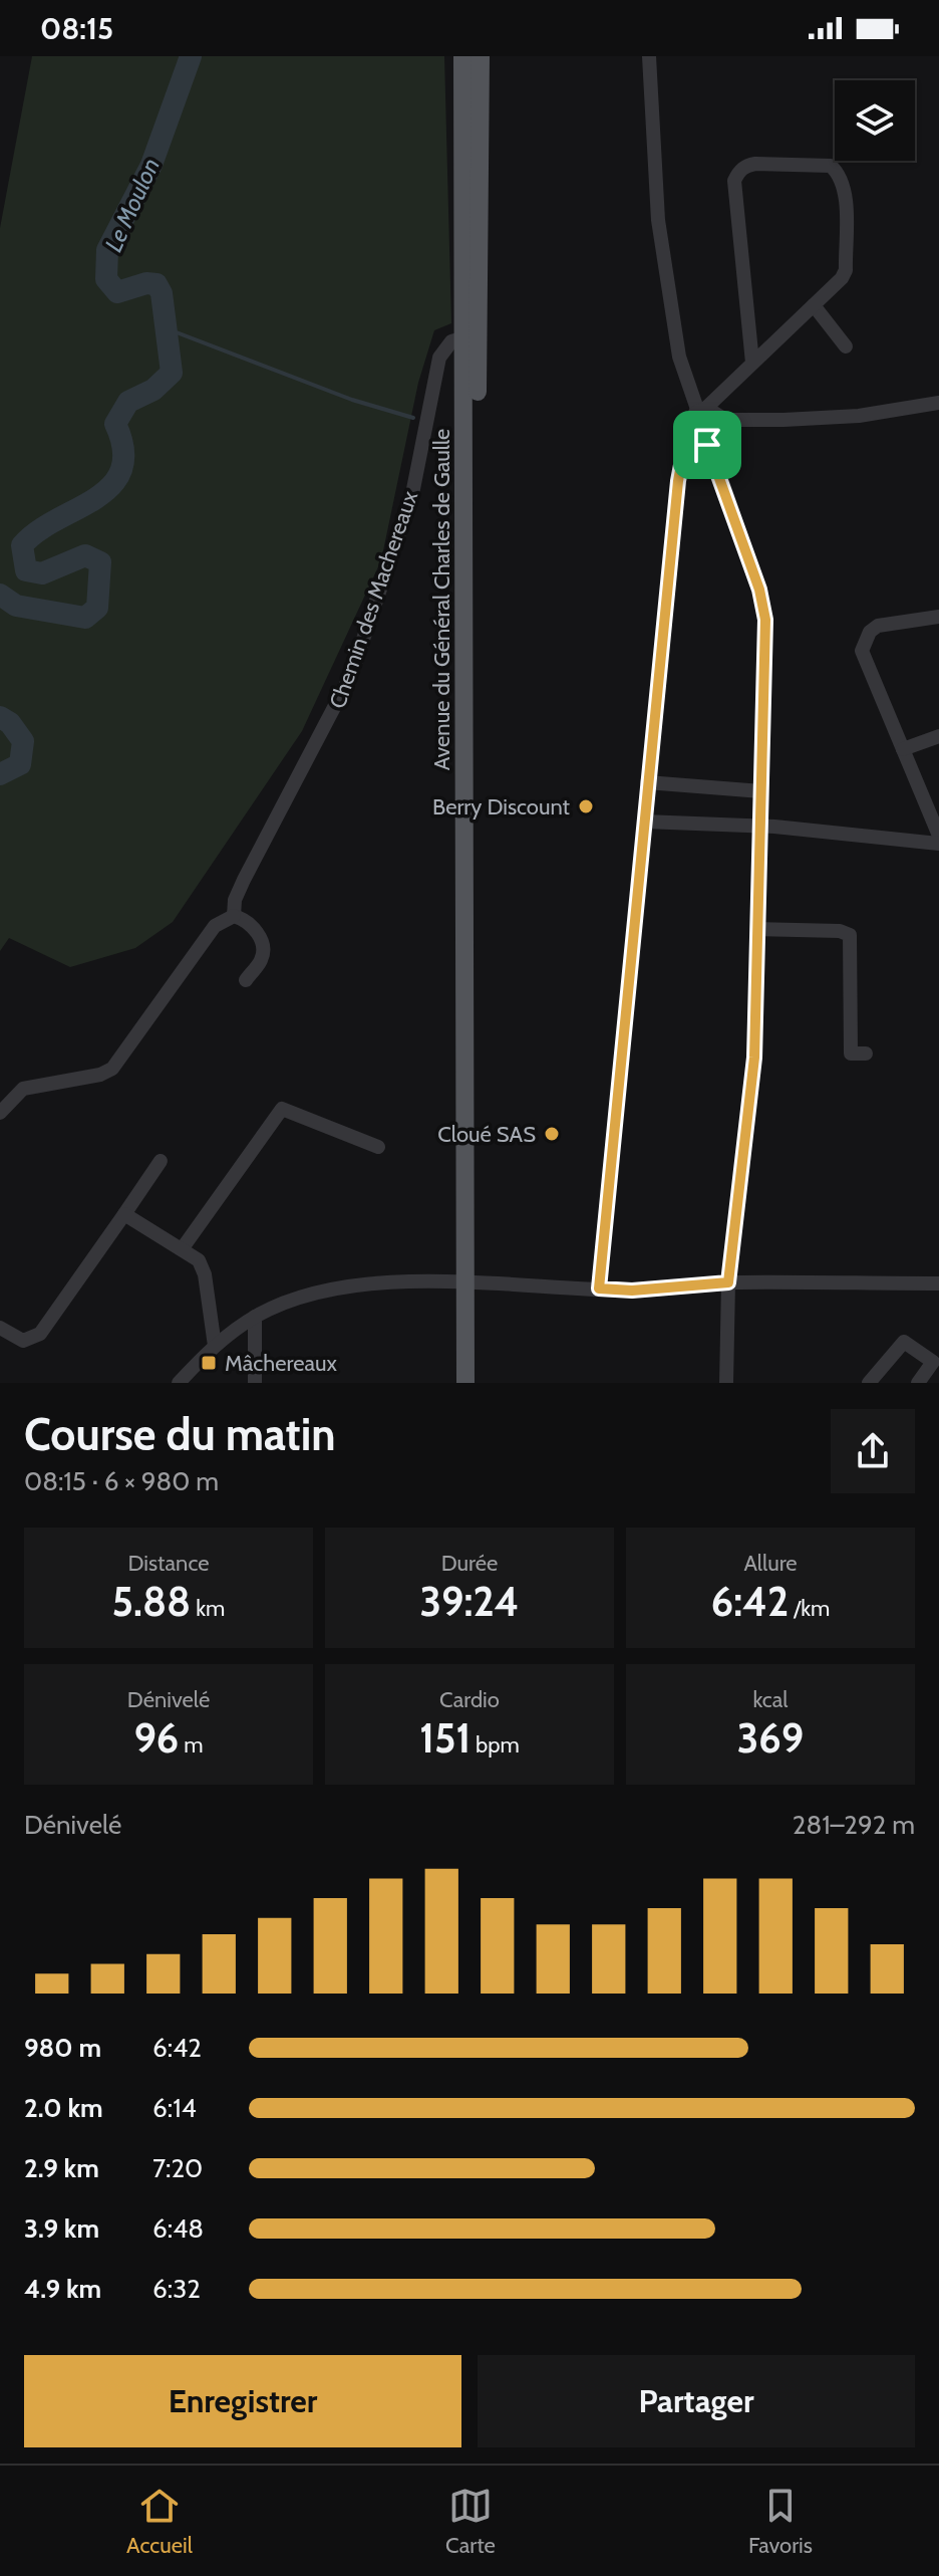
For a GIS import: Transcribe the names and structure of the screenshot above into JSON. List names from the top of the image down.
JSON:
{
  "streets": {
    "main road": ["Avenue du Général Charles de Gaulle"],
    "street": ["Chemin des Machereaux"]
  },
  "crossings": [
    ["Chemin des Machereaux", "Avenue du Général Charles de Gaulle"]
  ],
  "water": ["Le Moulon"],
  "places": {
    "other": ["Berry Discount", "Cloué SAS"],
    "transit": ["Mâchereaux"]
  },
  "page": {
    "status": "08:15",
    "heading": ["Course du matin", "08:15 · 6 × 980 m"],
    "stats": [
      ["Distance", "5.88 km"],
      ["Durée", "39:24"],
      ["Allure", "6:42 /km"],
      ["Dénivelé", "96 m"],
      ["Cardio", "151 bpm"],
      ["kcal", "369"]
    ],
    "chart": ["Dénivelé", "281–292 m"],
    "list": [
      {
        "name": "980 m",
        "note": "6:42"
      },
      {
        "name": "2.0 km",
        "note": "6:14"
      },
      {
        "name": "2.9 km",
        "note": "7:20"
      },
      {
        "name": "3.9 km",
        "note": "6:48"
      },
      {
        "name": "4.9 km",
        "note": "6:32"
      }
    ],
    "buttons": ["Enregistrer", "Partager"],
    "tabs": ["Accueil", "Carte", "Favoris"]
  }
}
